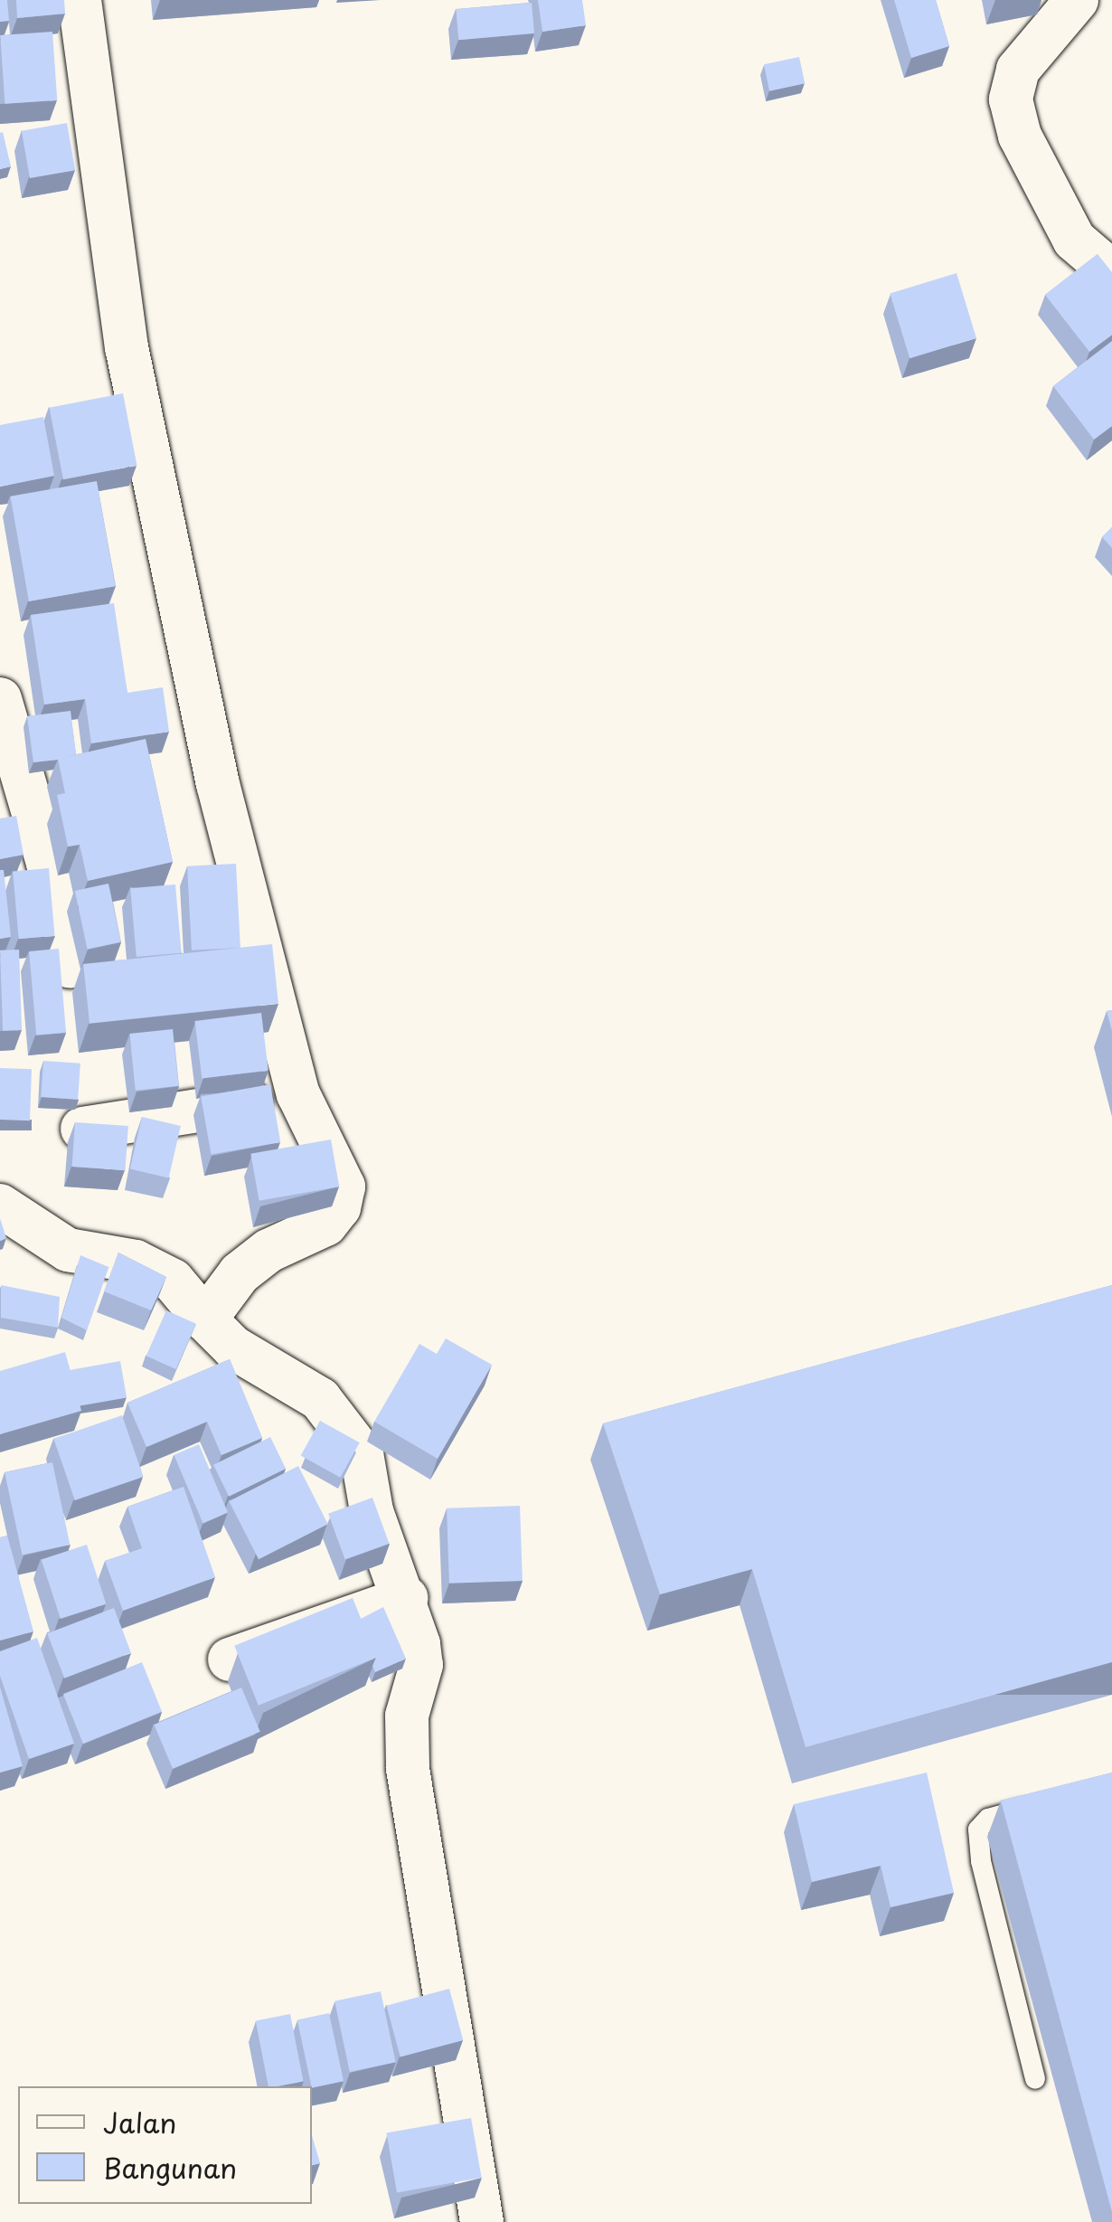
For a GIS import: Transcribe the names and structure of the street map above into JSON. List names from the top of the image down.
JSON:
{
  "legend": ["Jalan", "Bangunan"]
}
